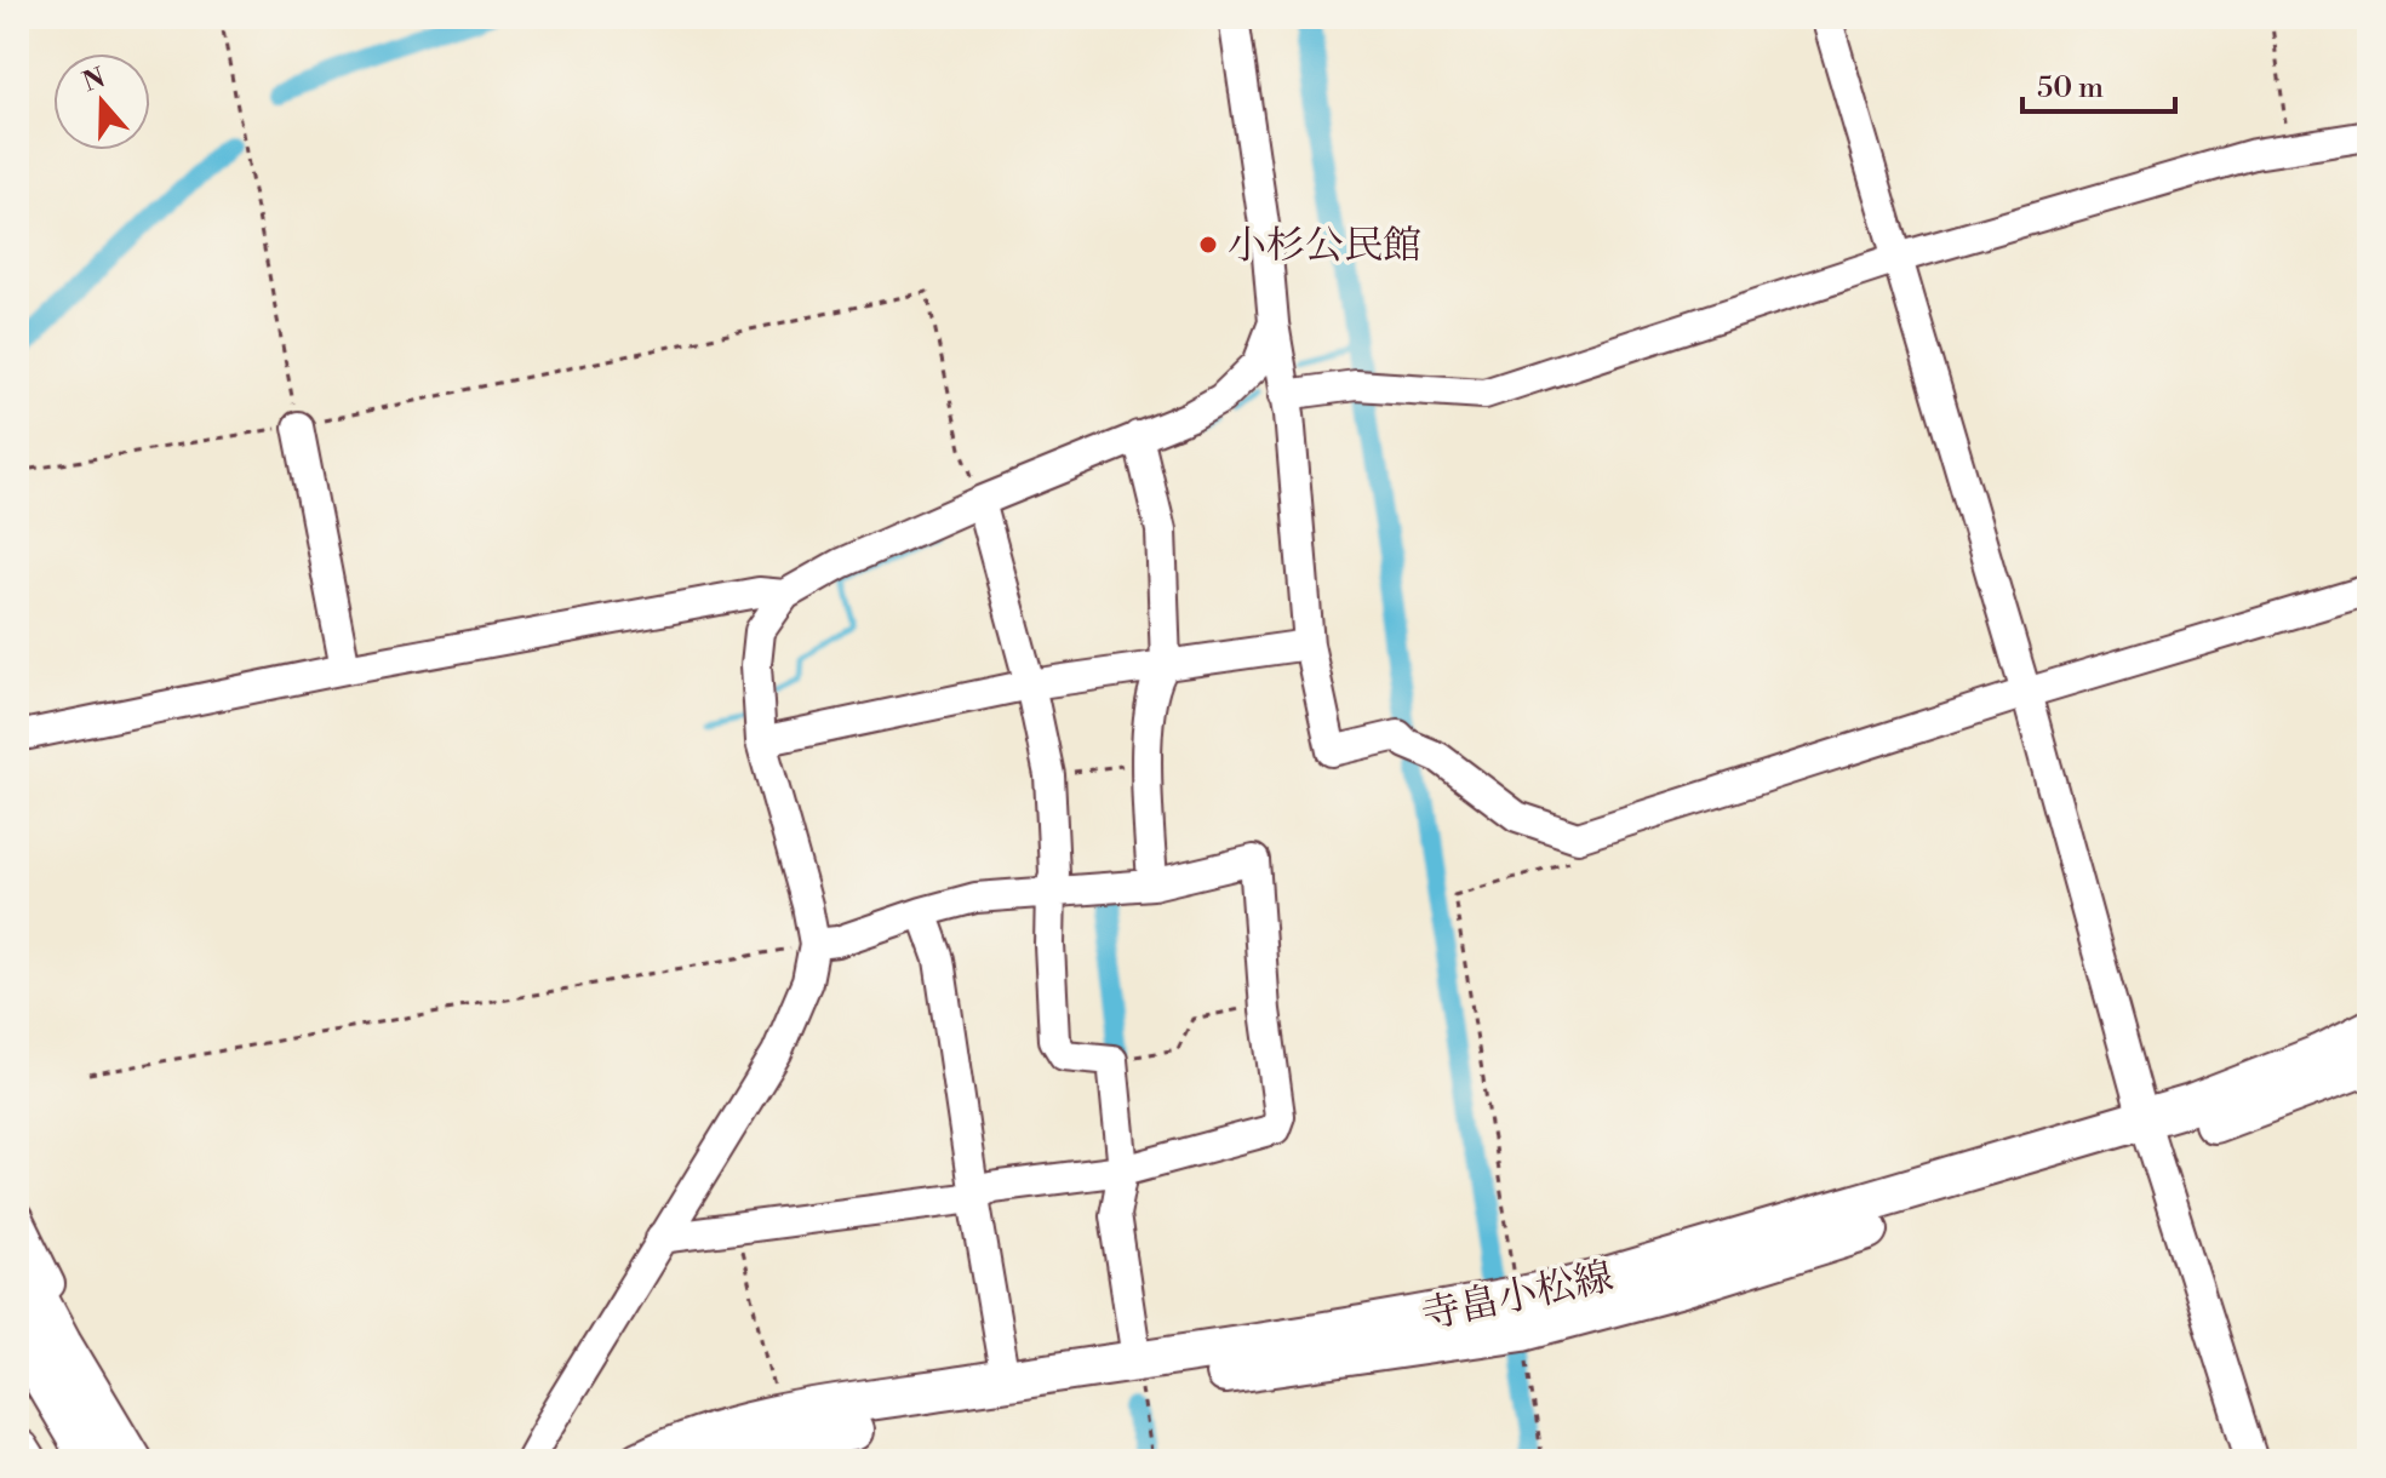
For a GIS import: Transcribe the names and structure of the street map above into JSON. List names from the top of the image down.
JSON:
{
  "streets": {
    "main road": ["寺畠小松線"]
  },
  "places": ["小杉公民館"],
  "scale_bar": "50 m",
  "north": "top"
}
